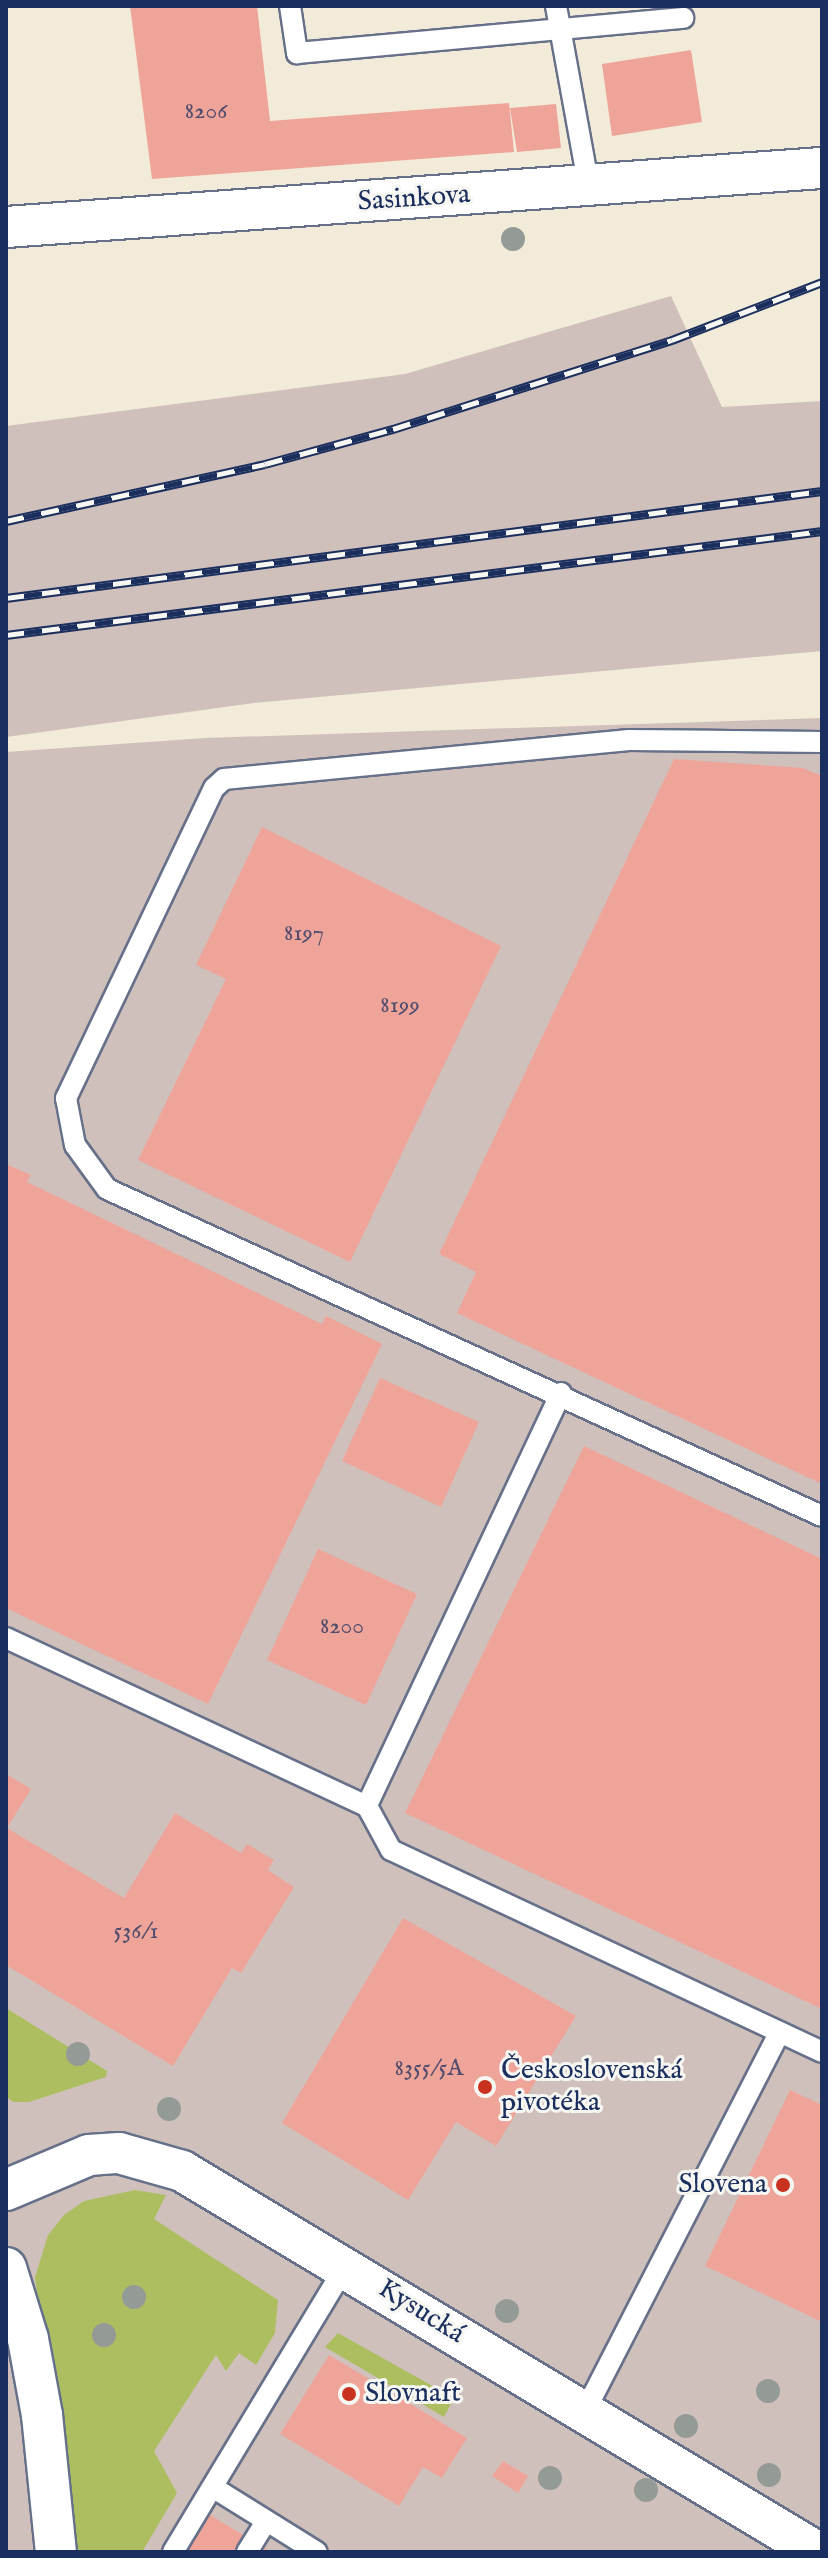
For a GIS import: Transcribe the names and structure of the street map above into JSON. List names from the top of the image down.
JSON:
{
  "streets": {
    "street": ["Sasinkova", "Kysucká"]
  },
  "places": ["Československá pivotéka", "Slovena", "Slovnaft"],
  "house_numbers": [
    "8206",
    "8197",
    "8199",
    "8200",
    "536/1",
    "8355/5A"
  ]
}
